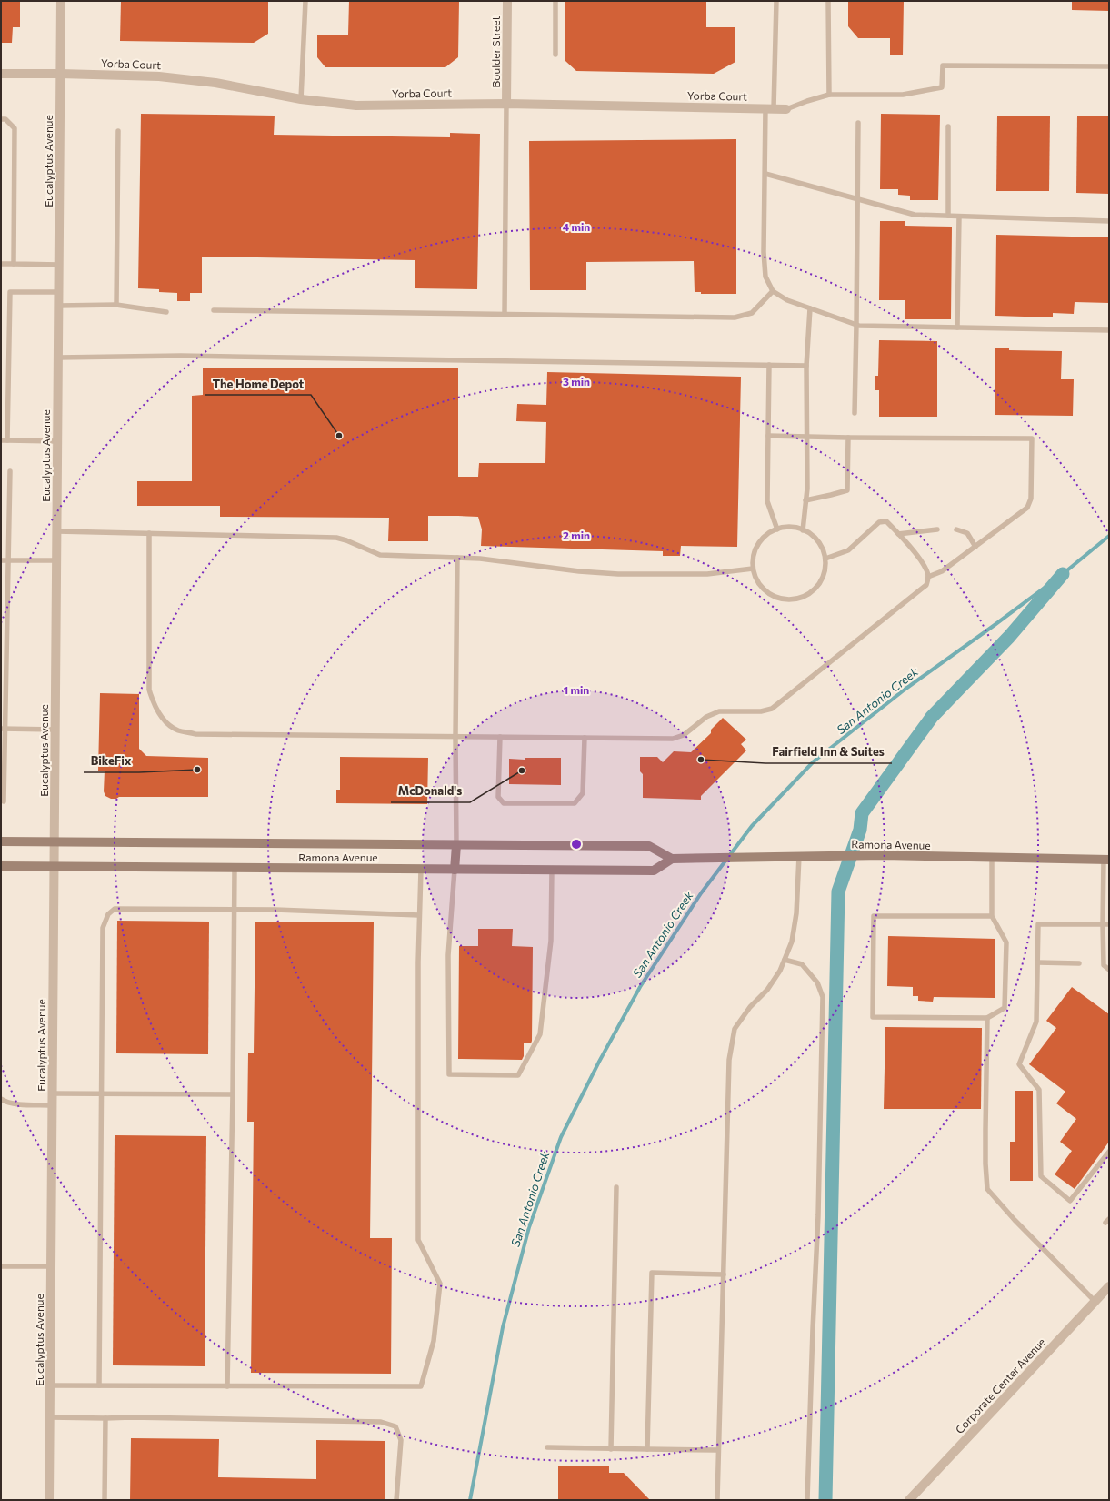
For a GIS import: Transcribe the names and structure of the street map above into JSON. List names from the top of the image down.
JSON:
{
  "streets": {
    "main road": ["Ramona Avenue"],
    "street": [
      "Boulder Street",
      "Yorba Court",
      "Eucalyptus Avenue",
      "Corporate Center Avenue"
    ]
  },
  "crossings": [
    ["Boulder Street", "Yorba Court"],
    ["Yorba Court", "Eucalyptus Avenue"],
    ["Eucalyptus Avenue", "Ramona Avenue"]
  ],
  "water": ["San Antonio Creek"],
  "places": [
    "The Home Depot",
    "Fairfield Inn & Suites",
    "BikeFix",
    "McDonald's"
  ],
  "rings": [
    "4 min",
    "3 min",
    "2 min",
    "1 min"
  ]
}
